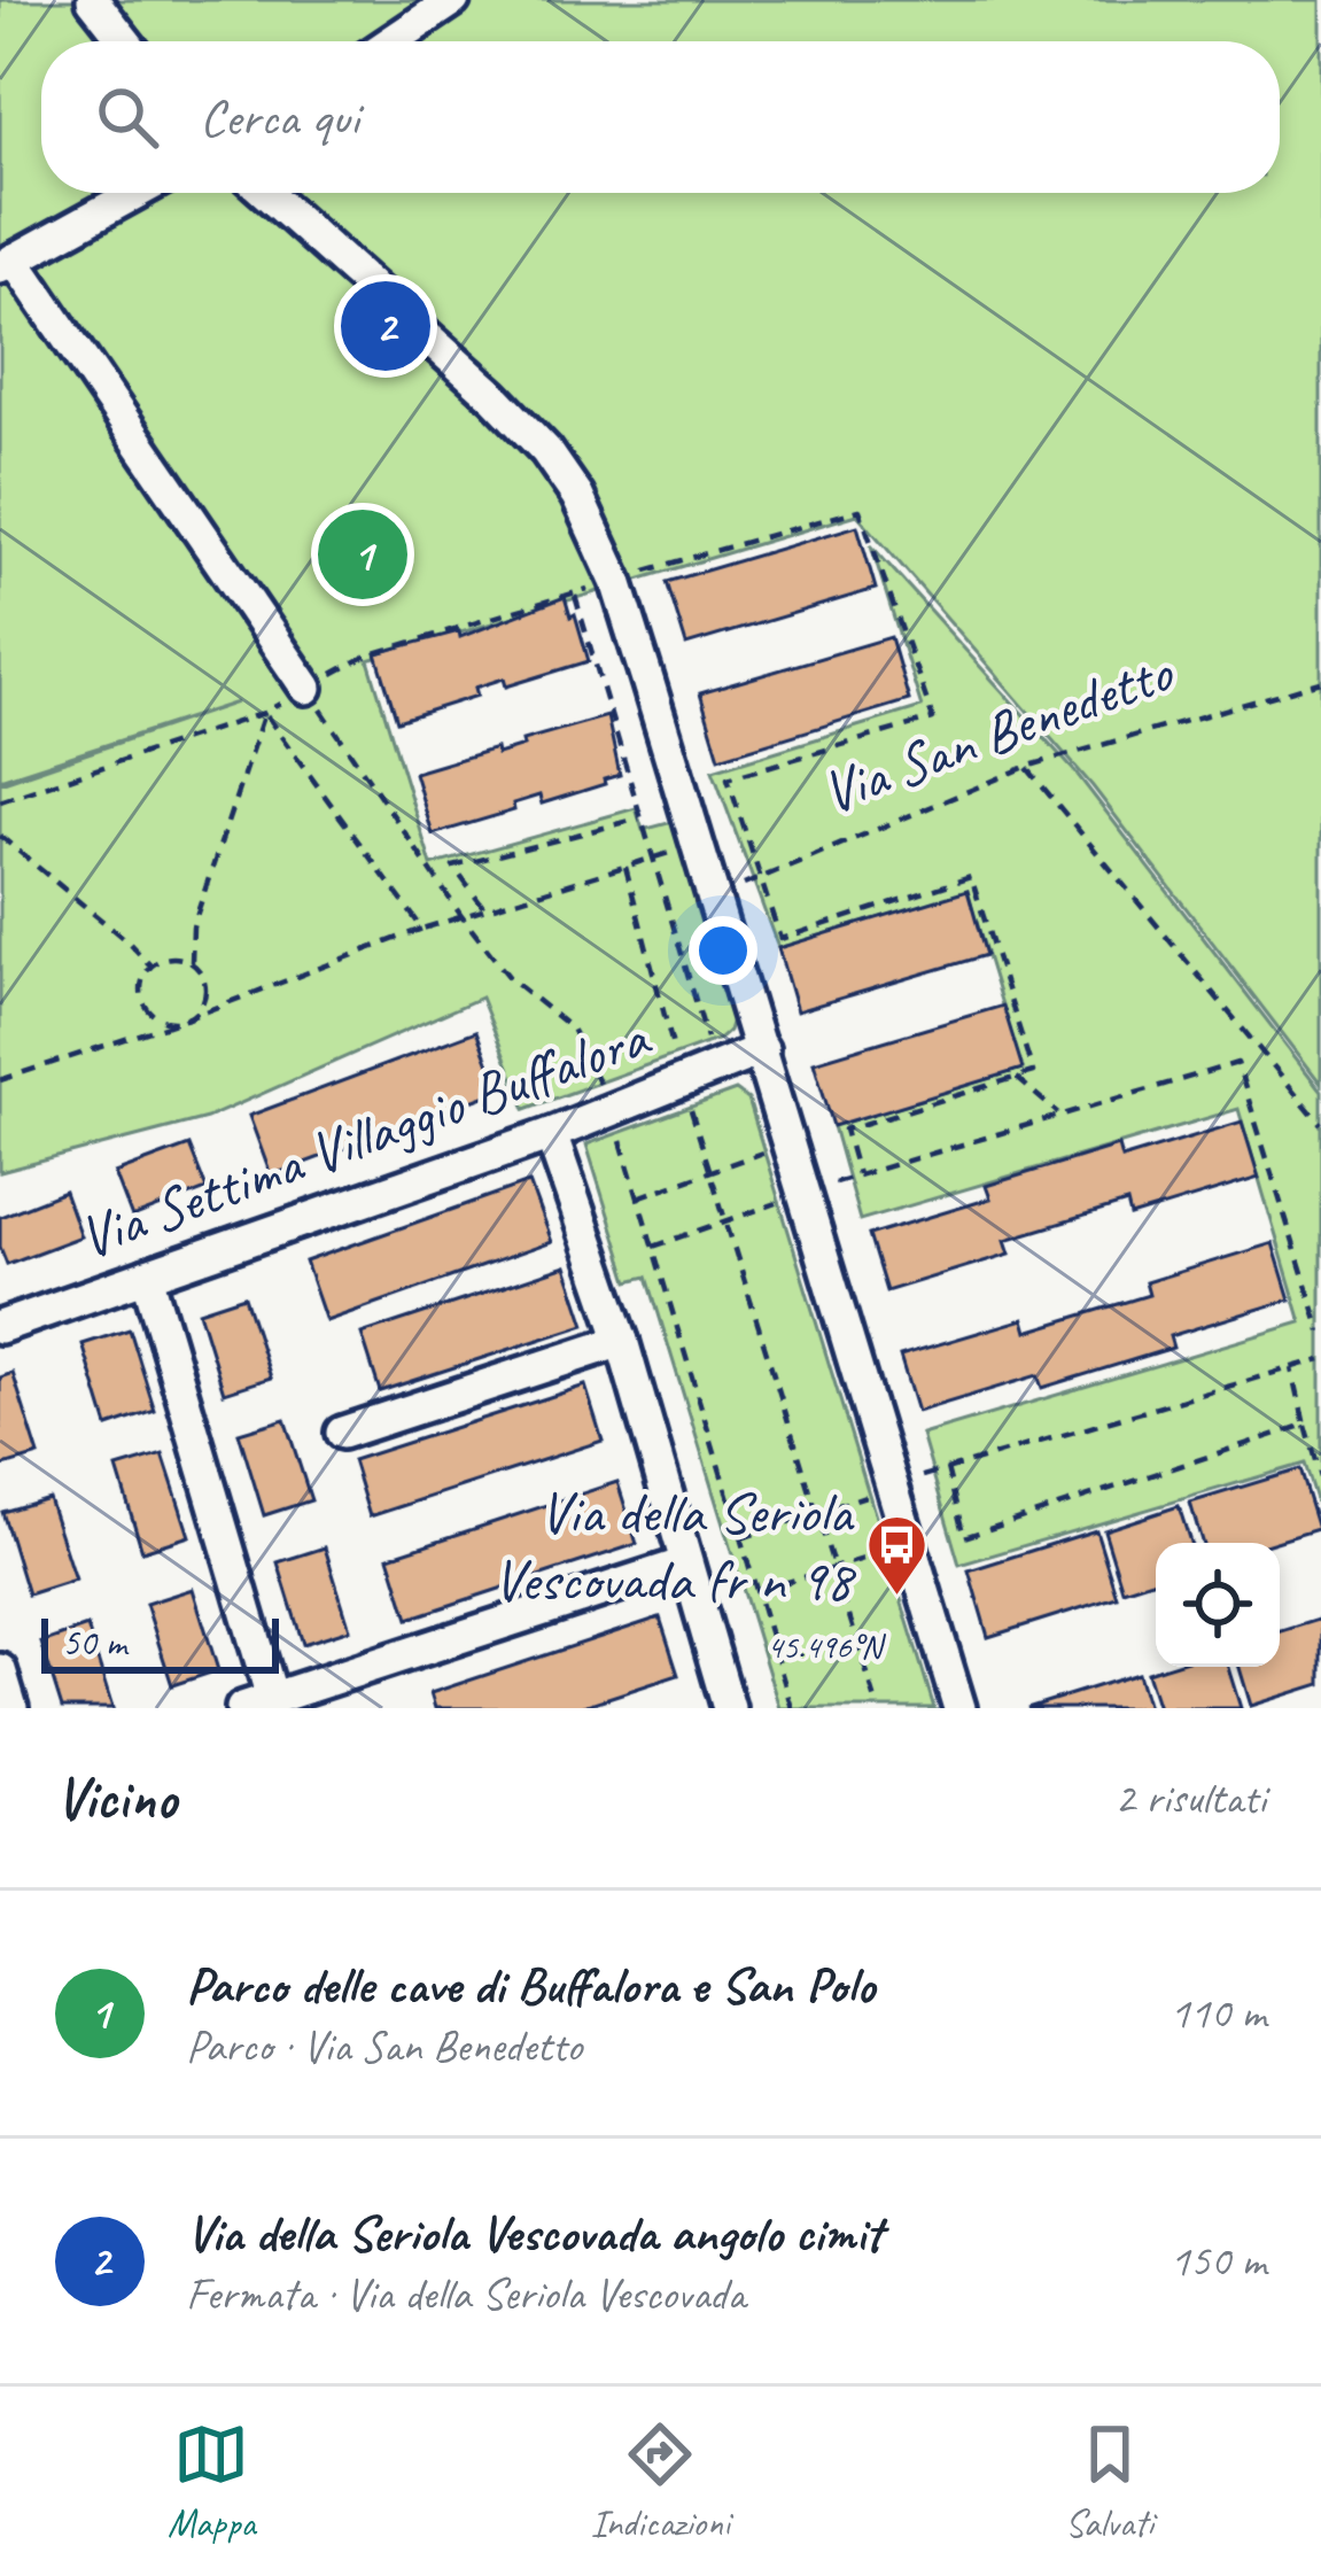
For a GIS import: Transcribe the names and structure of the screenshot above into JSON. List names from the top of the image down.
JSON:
{
  "streets": {
    "street": ["Via Settima Villaggio Buffalora"],
    "path": ["Via San Benedetto"]
  },
  "places": {
    "bus stop": ["Via della Seriola Vescovada fr n 98"]
  },
  "scale_bar": "50 m",
  "page": {
    "search": "Cerca qui",
    "pins": ["2", "1"],
    "scale": "50 m",
    "heading": ["Vicino", "2 risultati"],
    "list": [
      {
        "mark": "1",
        "name": "Parco delle cave di Buffalora e San Polo",
        "note": "Parco · Via San Benedetto",
        "value": "110 m"
      },
      {
        "mark": "2",
        "name": "Via della Seriola Vescovada angolo cimit",
        "note": "Fermata · Via della Seriola Vescovada",
        "value": "150 m"
      }
    ],
    "nav": ["Mappa", "Indicazioni", "Salvati"]
  },
  "coordinates": ["45.496°N"]
}
